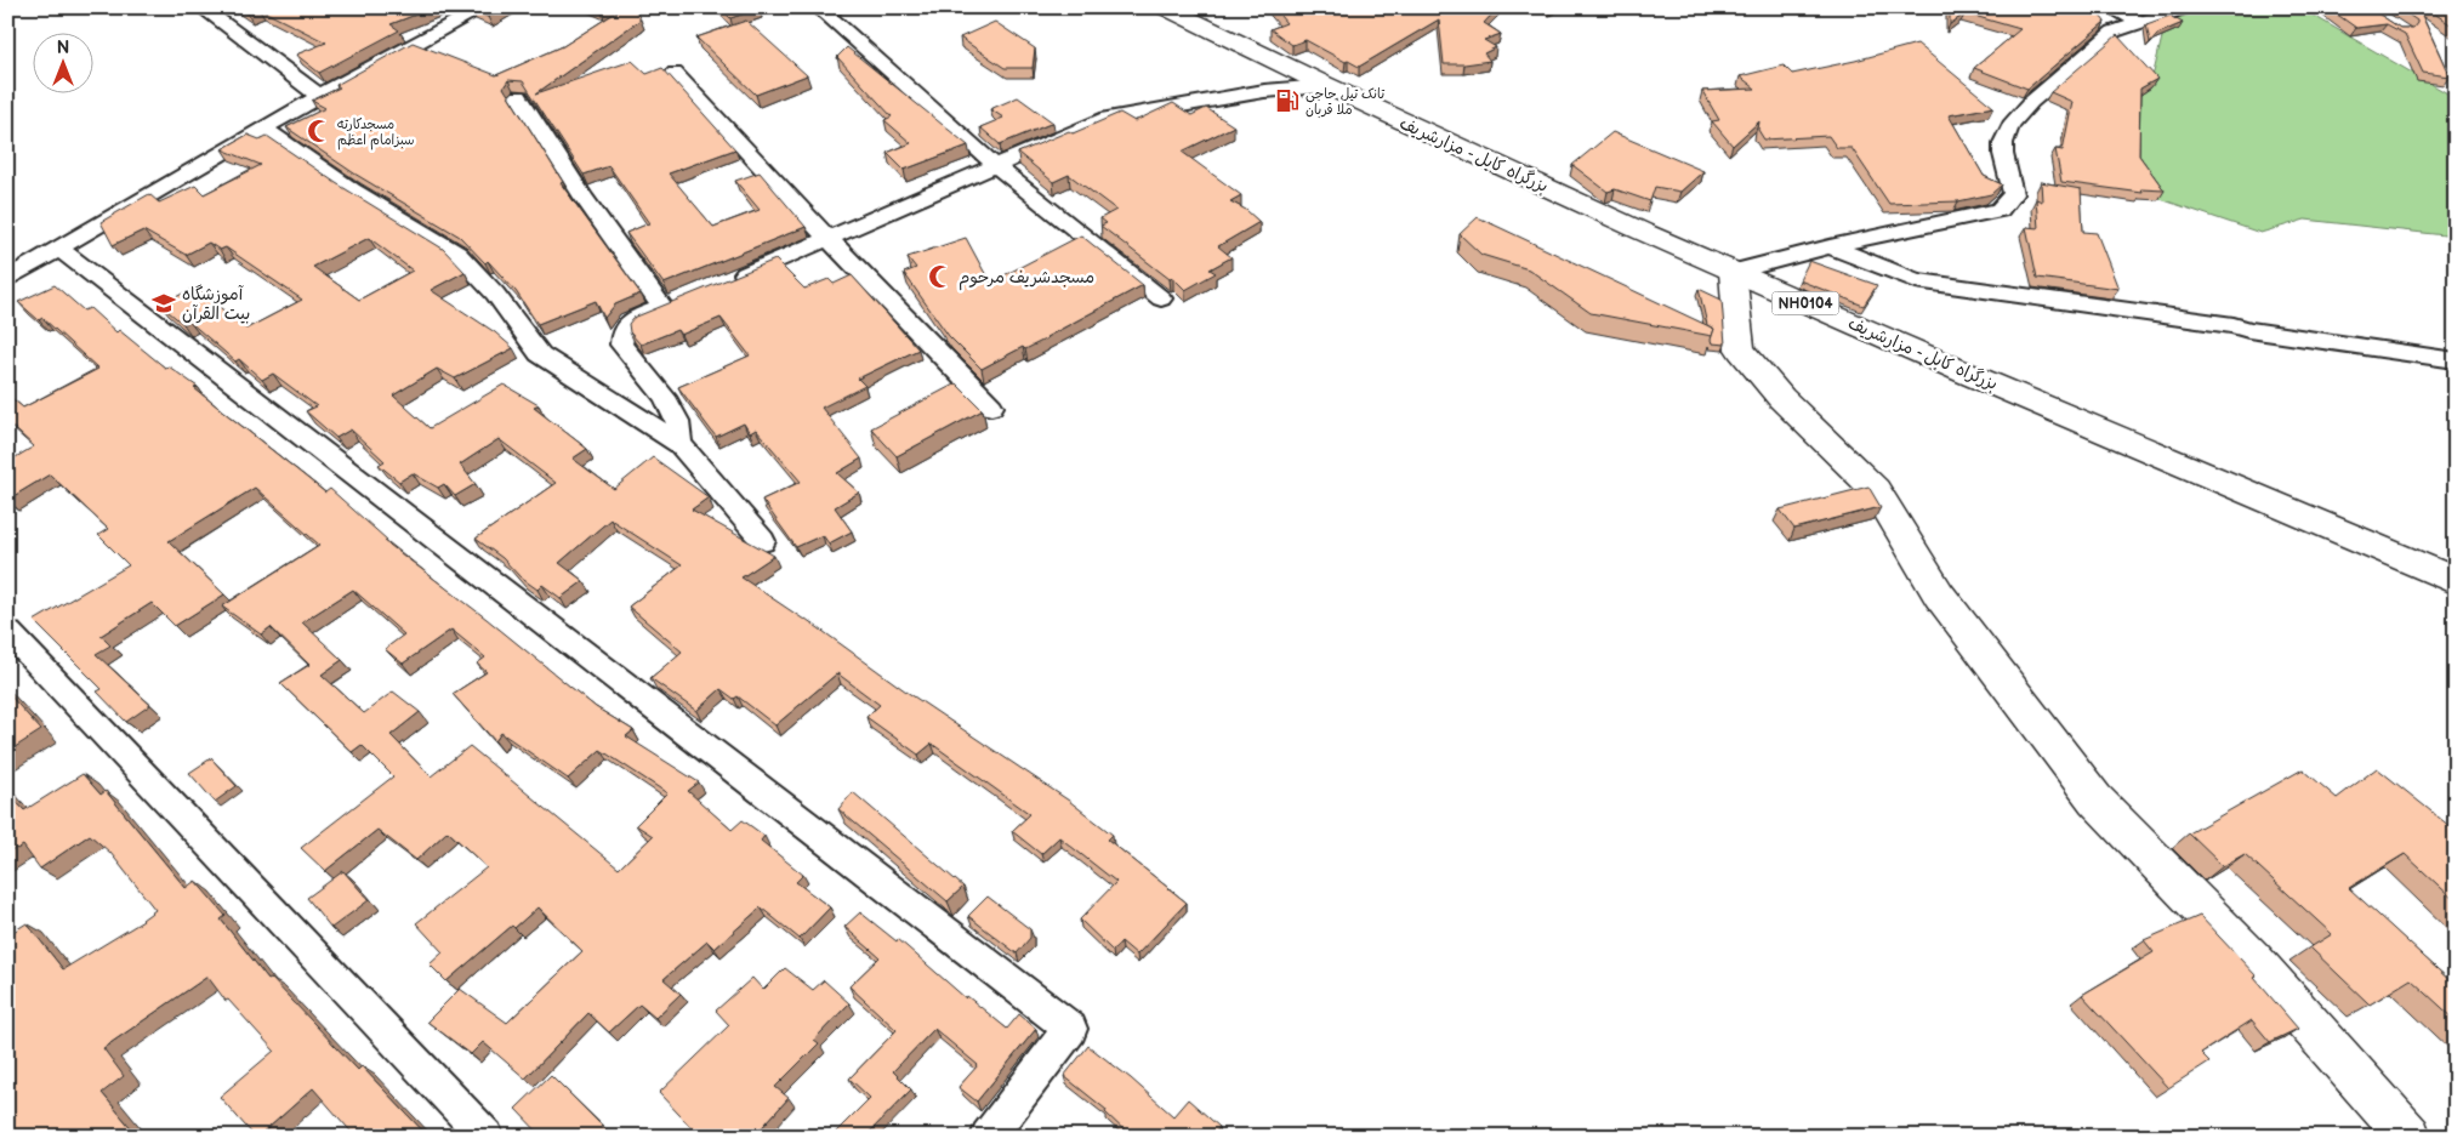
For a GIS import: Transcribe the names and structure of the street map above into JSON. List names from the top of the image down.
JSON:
{
  "streets": {
    "main road": ["بزرگراه کابل - مزارشریف", "NH0104"]
  },
  "places": {
    "fuel station": ["تانک تیل حاجی ملا قربان"],
    "mosque": ["مسجدکارته سبزامام اعظم", "مسجدشریف مرحوم"],
    "school or university": ["آموزشگاه بیت القرآن"]
  },
  "north": "top"
}
